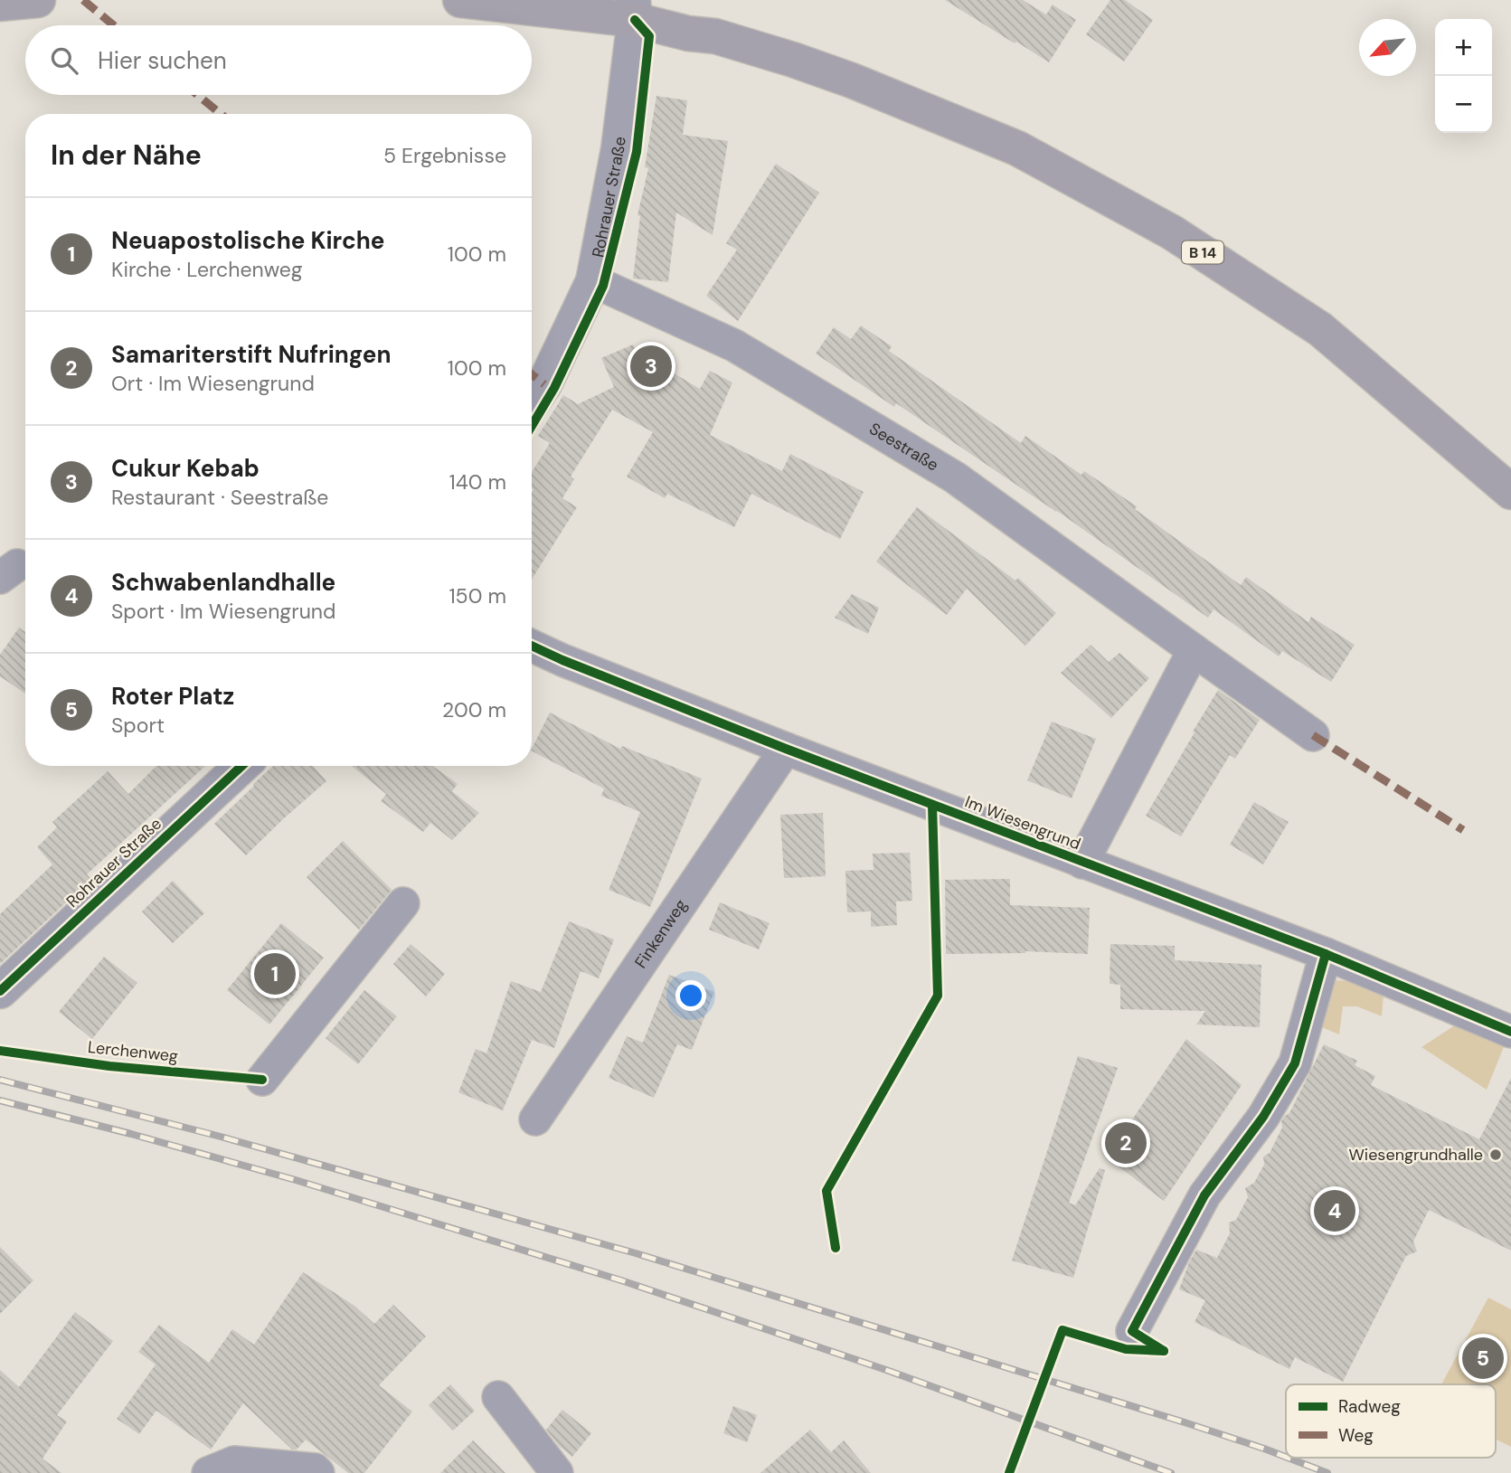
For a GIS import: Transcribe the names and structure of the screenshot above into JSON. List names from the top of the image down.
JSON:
{
  "streets": {
    "main road": ["B 14"],
    "street": [
      "Rohrauer Straße",
      "Seestraße",
      "Im Wiesengrund",
      "Finkenweg"
    ],
    "cycle path": ["Lerchenweg"]
  },
  "crossings": [
    ["Rohrauer Straße", "B 14"],
    ["Rohrauer Straße", "Seestraße"],
    ["Im Wiesengrund", "Finkenweg"]
  ],
  "places": ["Wiesengrundhalle"],
  "legend": ["Radweg", "Weg"],
  "north": "bottom left",
  "page": {
    "map_buttons": ["+", "−"],
    "search": "Hier suchen",
    "heading": ["In der Nähe", "5 Ergebnisse"],
    "list": [
      {
        "mark": "1",
        "name": "Neuapostolische Kirche",
        "note": "Kirche · Lerchenweg",
        "value": "100 m"
      },
      {
        "mark": "2",
        "name": "Samariterstift Nufringen",
        "note": "Ort · Im Wiesengrund",
        "value": "100 m"
      },
      {
        "mark": "3",
        "name": "Cukur Kebab",
        "note": "Restaurant · Seestraße",
        "value": "140 m"
      },
      {
        "mark": "4",
        "name": "Schwabenlandhalle",
        "note": "Sport · Im Wiesengrund",
        "value": "150 m"
      },
      {
        "mark": "5",
        "name": "Roter Platz",
        "note": "Sport",
        "value": "200 m"
      }
    ],
    "pins": [
      "3",
      "1",
      "2",
      "4",
      "5"
    ]
  }
}
